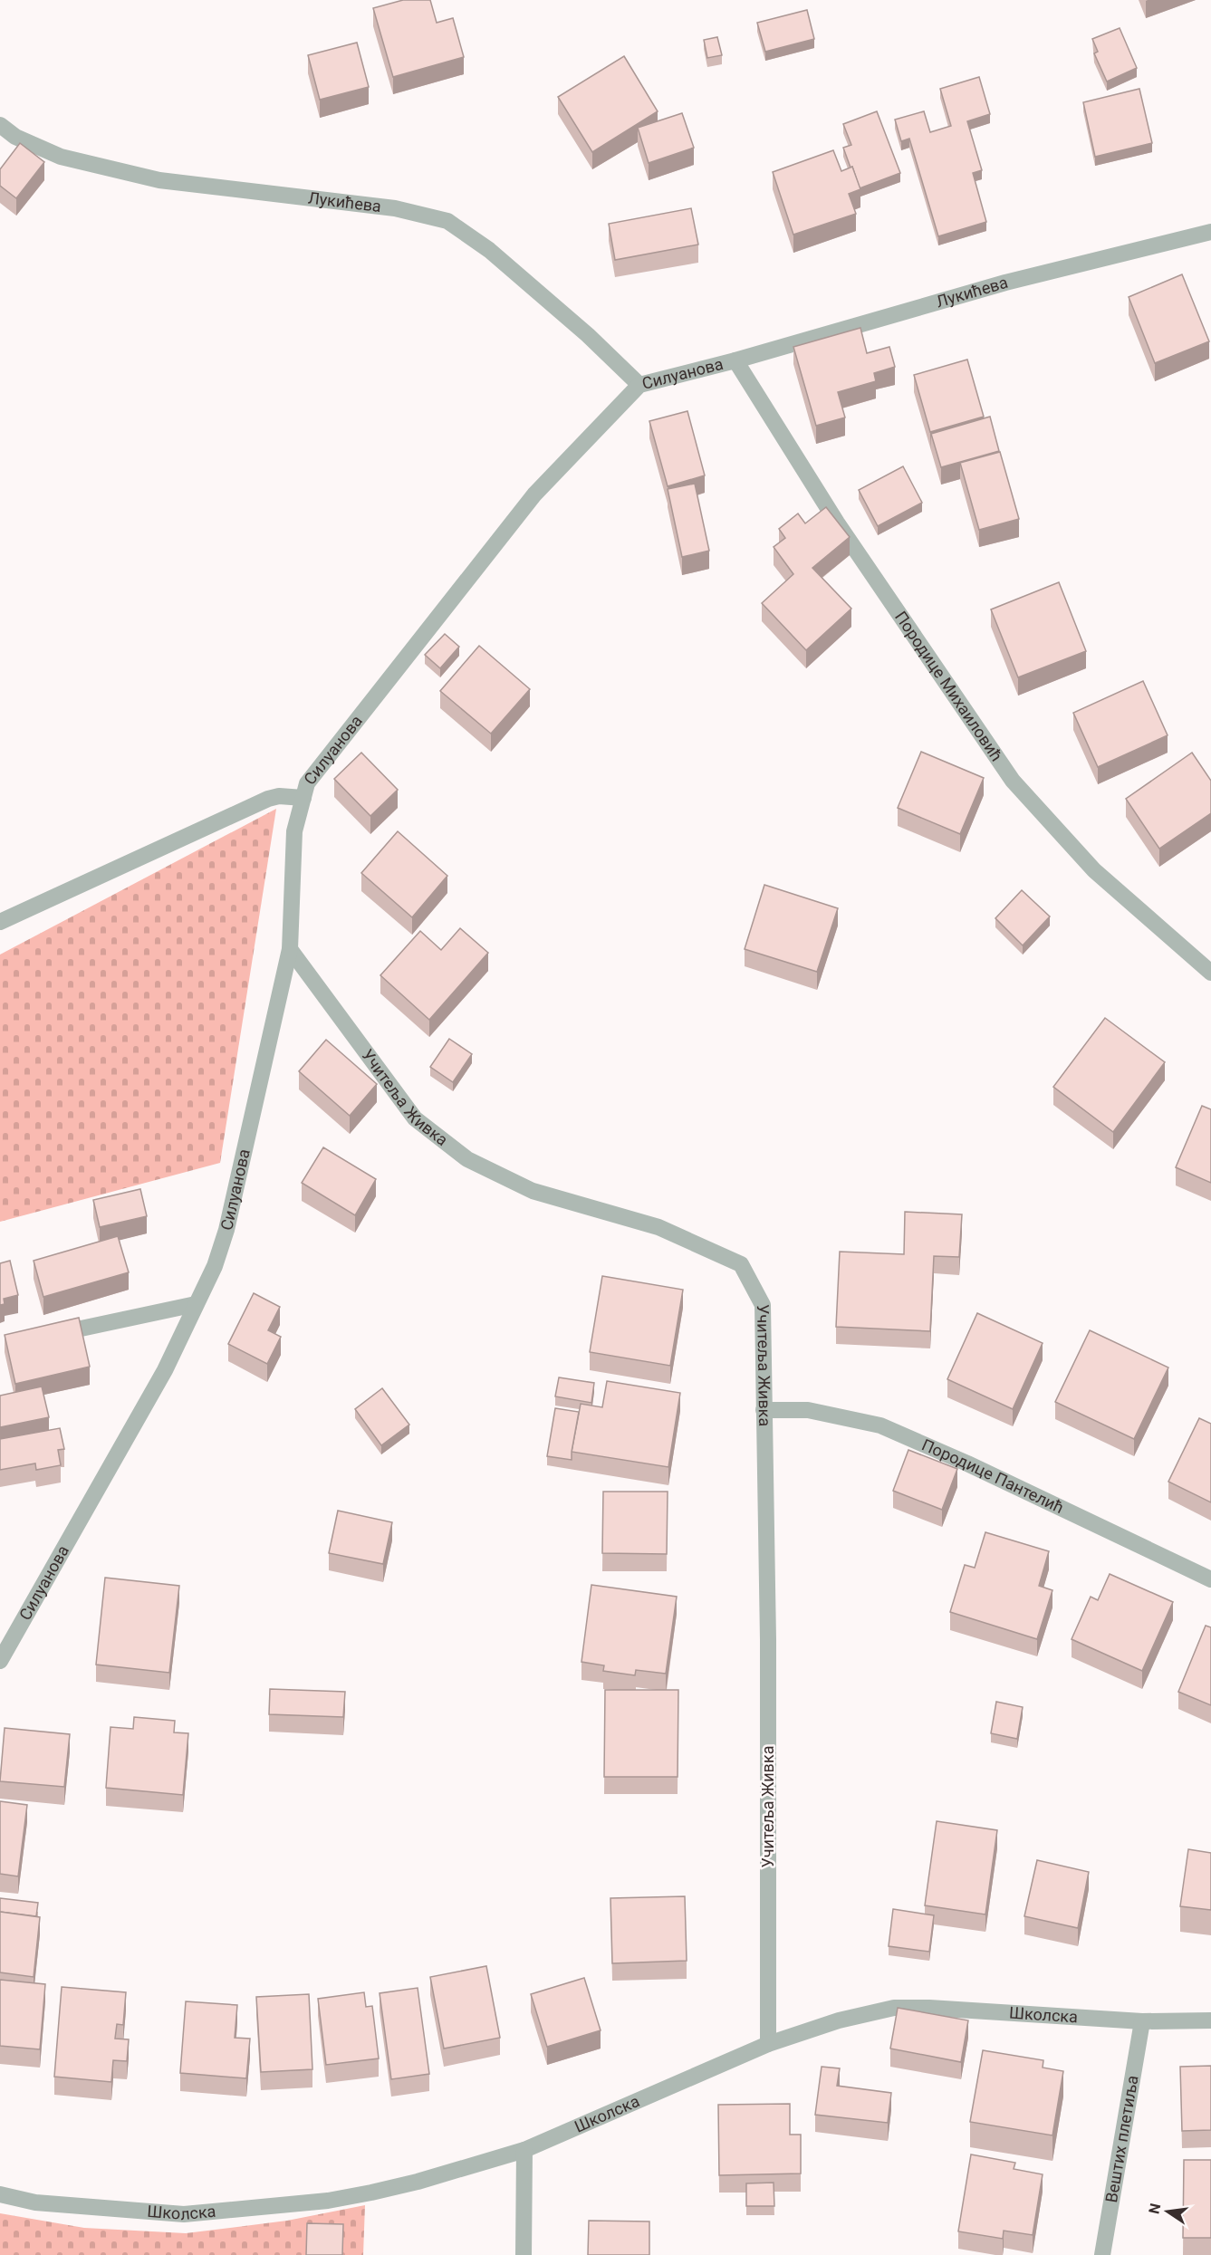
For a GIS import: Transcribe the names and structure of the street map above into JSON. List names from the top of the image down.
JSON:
{
  "streets": {
    "street": [
      "Лукићева",
      "Силуанова",
      "Породице Михаиловић",
      "Учитеља Живка",
      "Породице Пантелић",
      "Школска",
      "Вештих плетиља"
    ]
  },
  "crossings": [
    ["Лукићева", "Силуанова"],
    ["Лукићева", "Породице Михаиловић"],
    ["Силуанова", "Породице Михаиловић"],
    ["Силуанова", "Учитеља Живка"],
    ["Учитеља Живка", "Породице Пантелић"],
    ["Учитеља Живка", "Школска"],
    ["Школска", "Вештих плетиља"]
  ],
  "north": "left"
}
